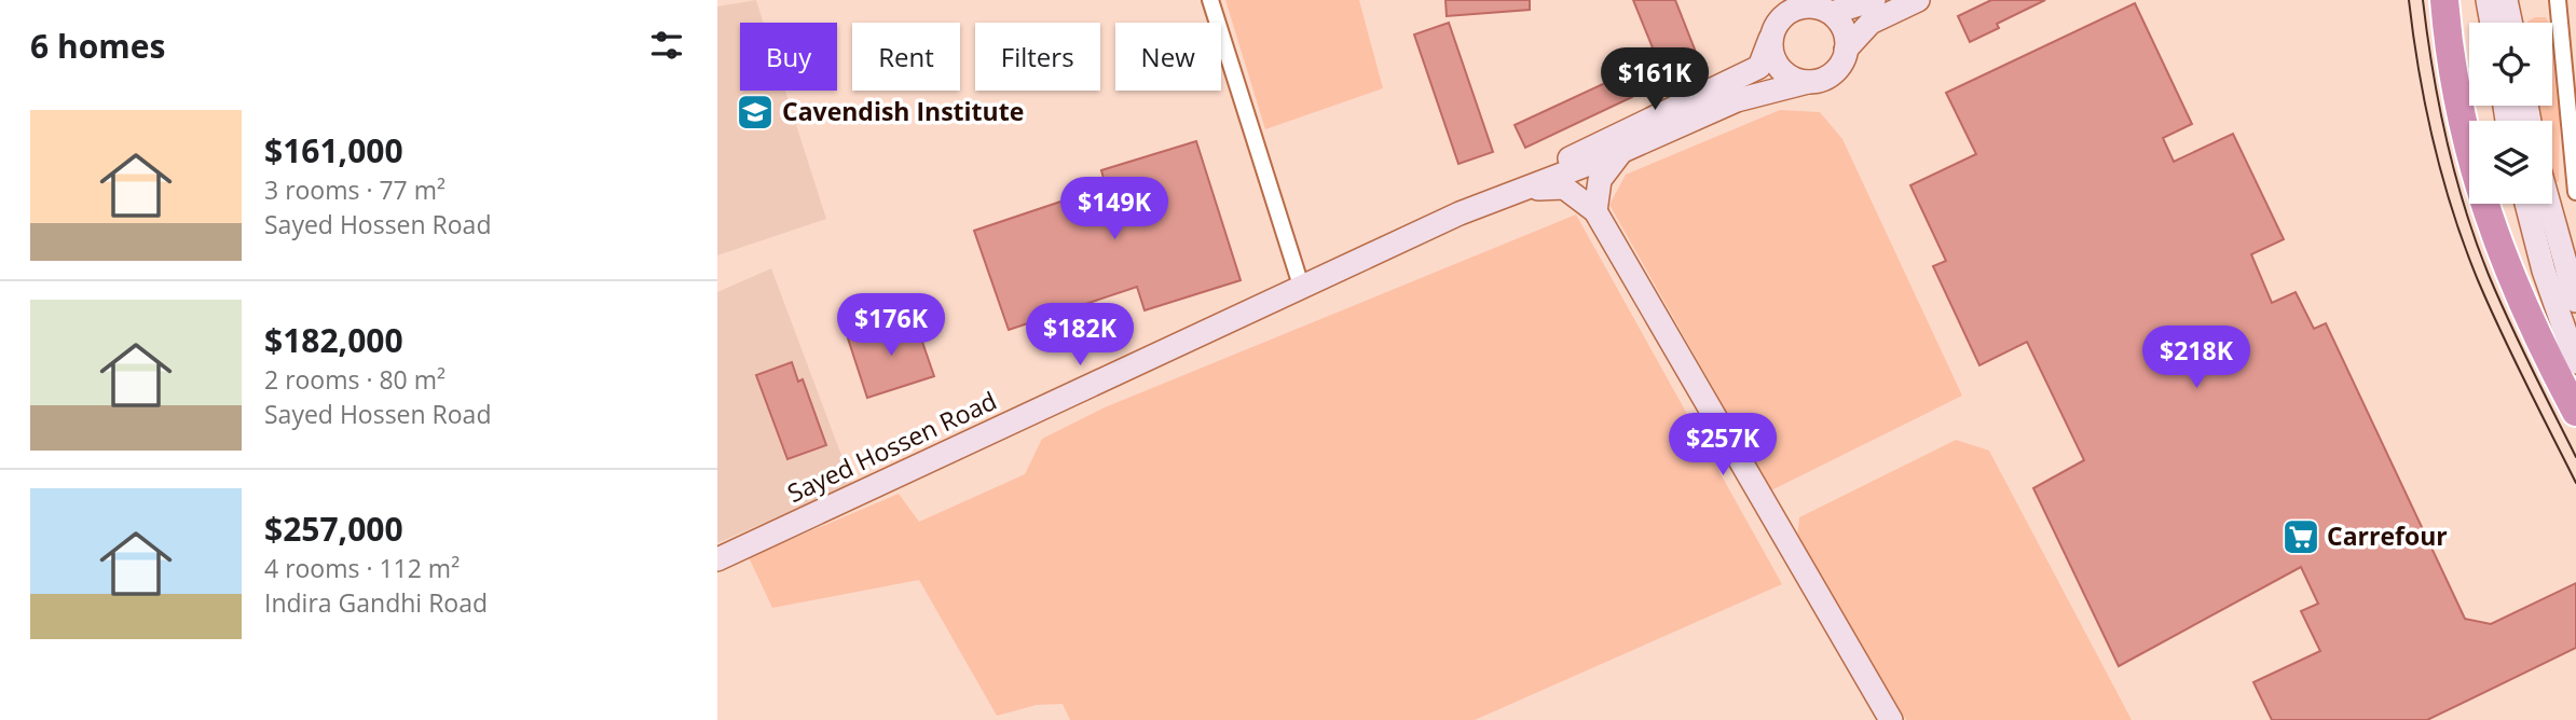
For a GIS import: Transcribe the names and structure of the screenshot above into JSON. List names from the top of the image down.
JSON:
{
  "streets": {
    "main road": ["Sayed Hossen Road"]
  },
  "places": {
    "school or university": ["Cavendish Institute"],
    "supermarket": ["Carrefour"]
  },
  "page": {
    "heading": "6 homes",
    "chip": [
      "Buy",
      "Rent",
      "Filters",
      "New"
    ],
    "price": [
      "$161K",
      "$149K",
      "$176K",
      "$182K",
      "$218K",
      "$257K"
    ],
    "list": [
      {
        "name": "$161,000",
        "note": "3 rooms · 77 m² · Sayed Hossen Road"
      },
      {
        "name": "$182,000",
        "note": "2 rooms · 80 m² · Sayed Hossen Road"
      },
      {
        "name": "$257,000",
        "note": "4 rooms · 112 m² · Indira Gandhi Road"
      }
    ]
  }
}
